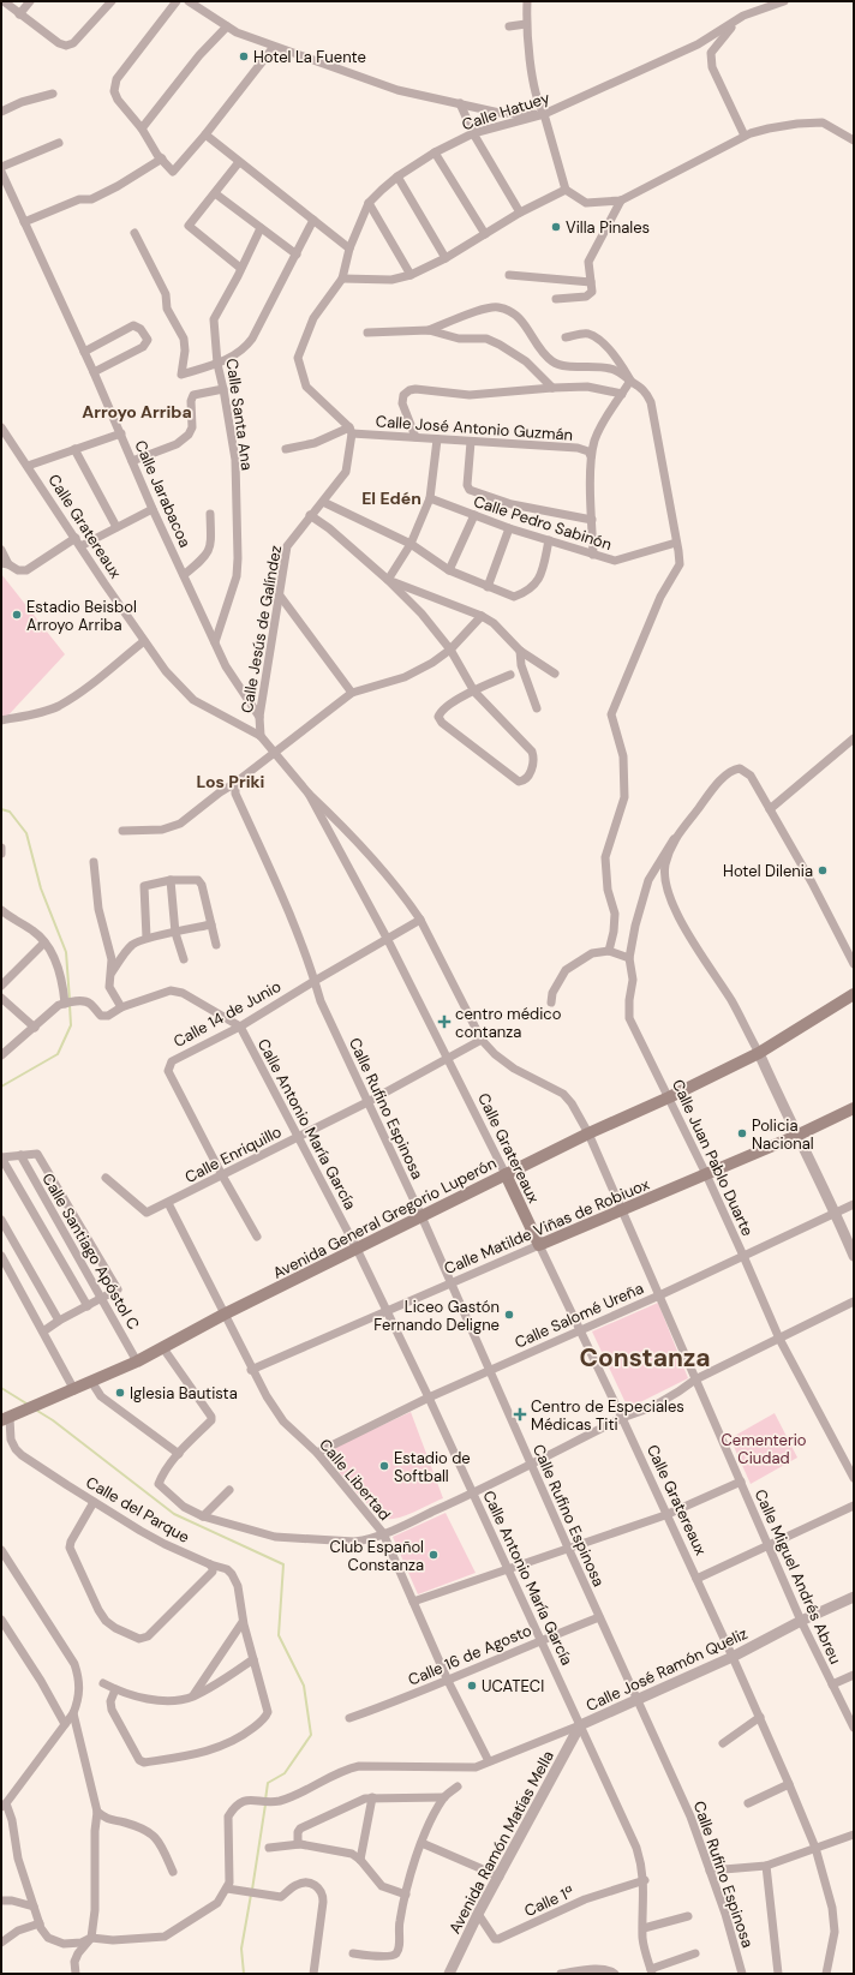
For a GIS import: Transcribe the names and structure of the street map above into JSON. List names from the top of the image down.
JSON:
{
  "streets": {
    "main road": ["Calle Gratereaux", "Avenida General Gregorio Luperón", "Calle Matilde Viñas de Robiuox"],
    "street": [
      "Calle Hatuey",
      "Calle Santa Ana",
      "Calle José Antonio Guzmán",
      "Calle Jarabacoa",
      "Calle Pedro Sabinón",
      "Calle Jesús de Galíndez",
      "Calle 14 de Junio",
      "Calle Rufino Espinosa",
      "Calle Antonio María García",
      "Calle Enriquillo",
      "Calle Juan Pablo Duarte",
      "Calle Santiago Apóstol C",
      "Calle Salomé Ureña",
      "Calle Libertad",
      "Calle del Parque",
      "Calle Miguel Andrés Abreu",
      "Calle 16 de Agosto",
      "Calle José Ramón Queliz",
      "Avenida Ramón Matías Mella",
      "Calle 1ª"
    ]
  },
  "crossings": [
    ["Calle Santa Ana", "Calle Jarabacoa"],
    ["Calle José Antonio Guzmán", "Calle Jesús de Galíndez"],
    ["Calle Jarabacoa", "Calle Jesús de Galíndez"],
    ["Calle Gratereaux", "Calle Jesús de Galíndez"],
    ["Calle Gratereaux", "Calle 14 de Junio"],
    ["Calle Gratereaux", "Calle Enriquillo"],
    ["Calle Gratereaux", "Avenida General Gregorio Luperón"],
    ["Calle Gratereaux", "Calle Matilde Viñas de Robiuox"],
    ["Calle Gratereaux", "Calle Salomé Ureña"],
    ["Calle Gratereaux", "Calle Miguel Andrés Abreu"],
    ["Calle Gratereaux", "Calle José Ramón Queliz"],
    ["Calle 14 de Junio", "Calle Rufino Espinosa"],
    ["Calle 14 de Junio", "Calle Antonio María García"],
    ["Calle 14 de Junio", "Calle Enriquillo"],
    ["Calle 14 de Junio", "Calle Miguel Andrés Abreu"],
    ["Calle Rufino Espinosa", "Calle Enriquillo"],
    ["Calle Rufino Espinosa", "Avenida General Gregorio Luperón"],
    ["Calle Rufino Espinosa", "Calle Matilde Viñas de Robiuox"],
    ["Calle Rufino Espinosa", "Calle Salomé Ureña"],
    ["Calle Rufino Espinosa", "Calle 16 de Agosto"],
    ["Calle Rufino Espinosa", "Calle José Ramón Queliz"],
    ["Calle Antonio María García", "Calle Enriquillo"],
    ["Calle Antonio María García", "Avenida General Gregorio Luperón"],
    ["Calle Antonio María García", "Calle Matilde Viñas de Robiuox"],
    ["Calle Antonio María García", "Calle Salomé Ureña"],
    ["Calle Antonio María García", "Calle 16 de Agosto"],
    ["Calle Antonio María García", "Calle José Ramón Queliz"],
    ["Calle Antonio María García", "Avenida Ramón Matías Mella"],
    ["Calle Antonio María García", "Calle 1ª"],
    ["Calle Enriquillo", "Calle Libertad"],
    ["Calle Enriquillo", "Calle Miguel Andrés Abreu"],
    ["Calle Juan Pablo Duarte", "Avenida General Gregorio Luperón"],
    ["Calle Juan Pablo Duarte", "Calle Matilde Viñas de Robiuox"],
    ["Calle Juan Pablo Duarte", "Calle Salomé Ureña"],
    ["Avenida General Gregorio Luperón", "Calle Santiago Apóstol C"],
    ["Avenida General Gregorio Luperón", "Calle Libertad"],
    ["Avenida General Gregorio Luperón", "Calle del Parque"],
    ["Avenida General Gregorio Luperón", "Calle Miguel Andrés Abreu"],
    ["Calle Matilde Viñas de Robiuox", "Calle Libertad"],
    ["Calle Matilde Viñas de Robiuox", "Calle Miguel Andrés Abreu"],
    ["Calle Salomé Ureña", "Calle Libertad"],
    ["Calle Salomé Ureña", "Calle Miguel Andrés Abreu"],
    ["Calle Libertad", "Calle 16 de Agosto"],
    ["Calle Libertad", "Calle José Ramón Queliz"],
    ["Calle Miguel Andrés Abreu", "Calle José Ramón Queliz"],
    ["Calle José Ramón Queliz", "Avenida Ramón Matías Mella"],
    ["Avenida Ramón Matías Mella", "Calle 1ª"]
  ],
  "districts": [
    "Arroyo Arriba",
    "El Edén",
    "Los Priki",
    "Constanza"
  ],
  "parks": ["Cementerio Ciudad"],
  "places": {
    "other": [
      "Hotel La Fuente",
      "Villa Pinales",
      "Estadio Beisbol Arroyo Arriba",
      "Hotel Dilenia",
      "Policia Nacional",
      "Liceo Gastón Fernando Deligne",
      "Iglesia Bautista",
      "Estadio de Softball",
      "Club Español Constanza",
      "UCATECI"
    ],
    "health": ["centro médico contanza", "Centro de Especiales Médicas Titi"]
  }
}
